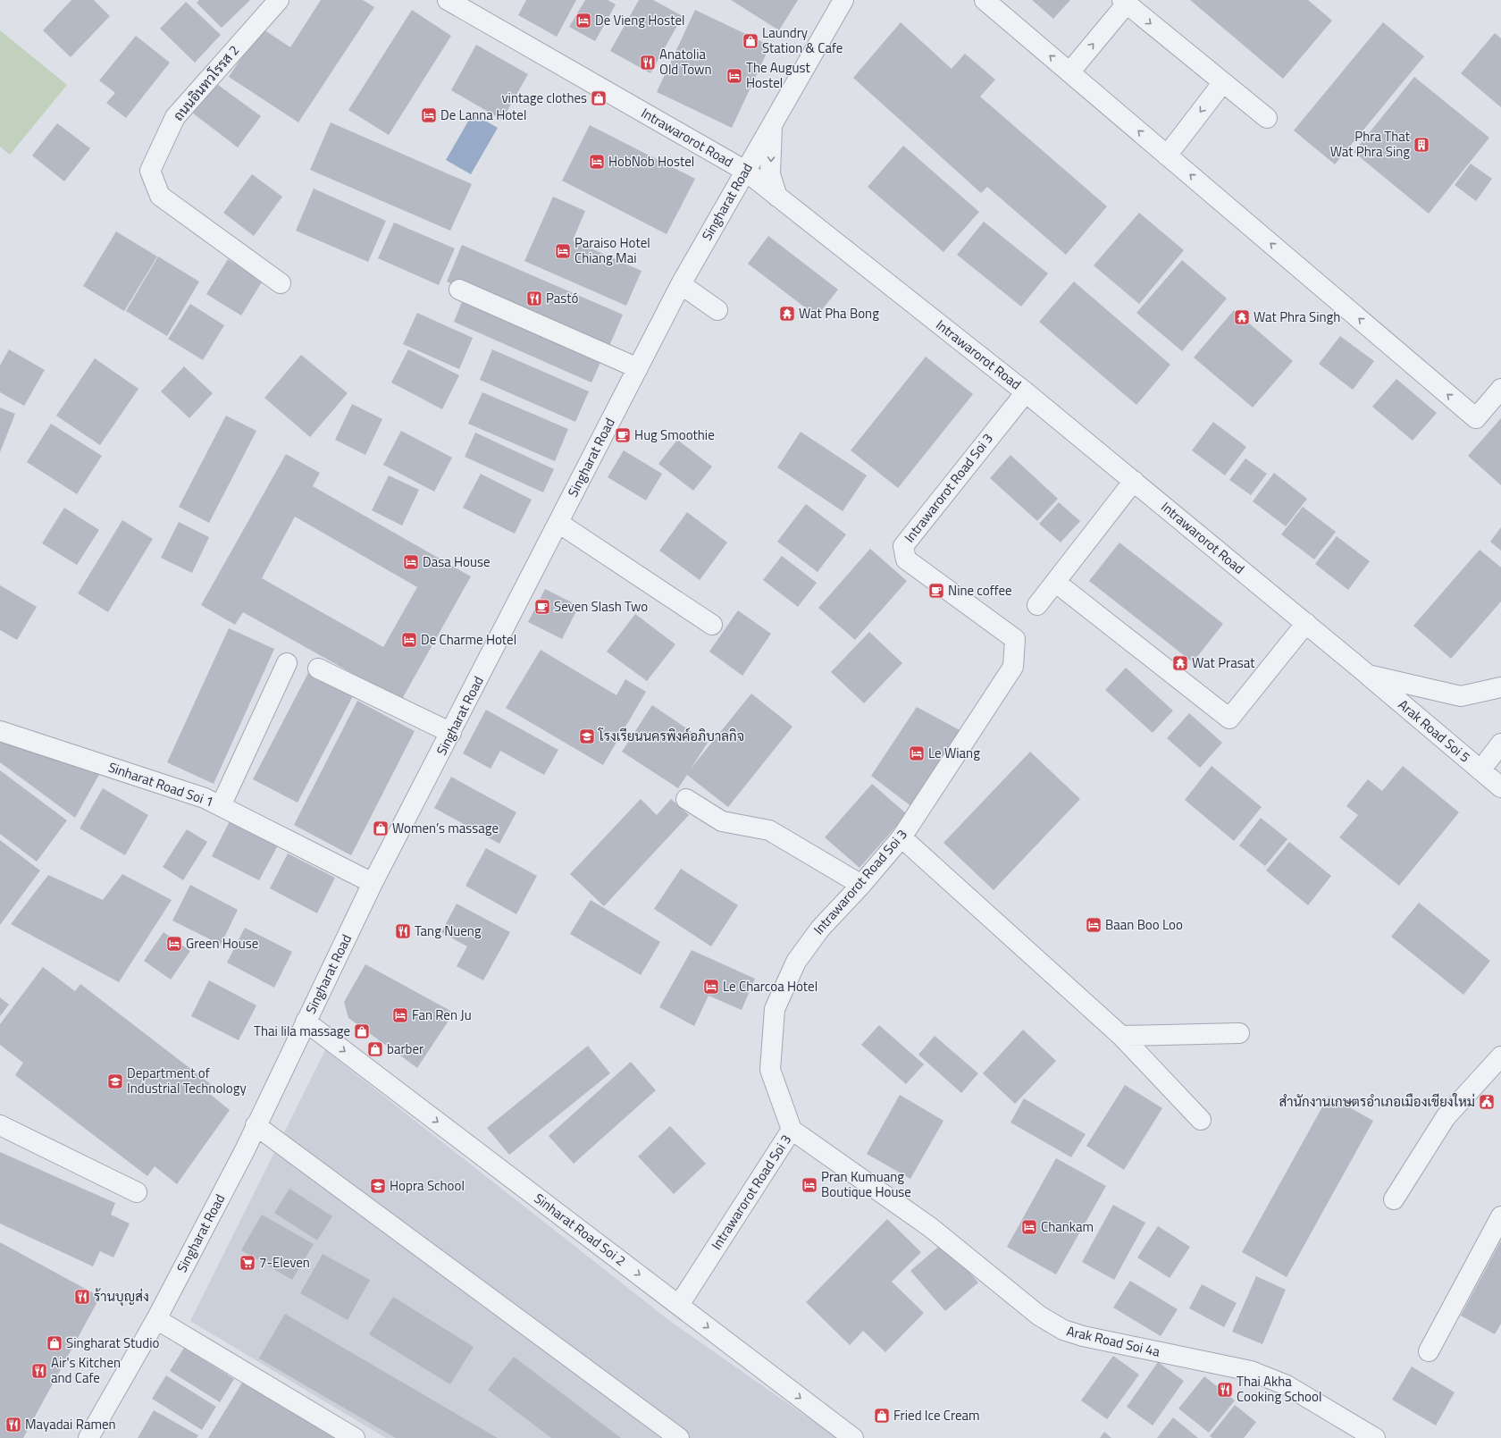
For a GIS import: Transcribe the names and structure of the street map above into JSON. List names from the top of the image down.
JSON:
{
  "streets": {
    "street": [
      "ถนนอินทวโรรส 2",
      "Intrawarorot Road",
      "Singharat Road",
      "Intrawarorot Road Soi 3",
      "Arak Road Soi 5",
      "Sinharat Road Soi 1",
      "Sinharat Road Soi 2",
      "Arak Road Soi 4a"
    ]
  },
  "crossings": [
    ["Intrawarorot Road", "Singharat Road"],
    ["Intrawarorot Road", "Intrawarorot Road Soi 3"],
    ["Intrawarorot Road", "Arak Road Soi 5"],
    ["Singharat Road", "Sinharat Road Soi 1"],
    ["Singharat Road", "Sinharat Road Soi 2"],
    ["Intrawarorot Road Soi 3", "Sinharat Road Soi 2"],
    ["Intrawarorot Road Soi 3", "Arak Road Soi 4a"]
  ],
  "places": {
    "hotel": [
      "De Vieng Hostel",
      "The August Hostel",
      "De Lanna Hotel",
      "HobNob Hostel",
      "Paraiso Hotel Chiang Mai",
      "Dasa House",
      "De Charme Hotel",
      "Le Wiang",
      "Baan Boo Loo",
      "Green House",
      "Le Charcoa Hotel",
      "Fan Ren Ju",
      "Pran Kumuang Boutique House",
      "Chankam"
    ],
    "shop": [
      "Laundry Station & Cafe",
      "vintage clothes",
      "Women’s massage",
      "Thai lila massage",
      "barber",
      "Singharat Studio",
      "Fried Ice Cream"
    ],
    "restaurant": [
      "Anatolia Old Town",
      "Pastó",
      "Tang Nueng",
      "ร้านบุญส่ง",
      "Air's Kitchen and Cafe",
      "Thai Akha Cooking School",
      "Mayadai Ramen"
    ],
    "building": ["Phra That Wat Phra Sing"],
    "temple": ["Wat Pha Bong", "Wat Phra Singh", "Wat Prasat"],
    "cafe": ["Hug Smoothie", "Nine coffee", "Seven Slash Two"],
    "school or university": ["โรงเรียนนครพิงค์อภิบาลกิจ", "Department of Industrial Technology", "Hopra School"],
    "public building": ["สำนักงานเกษตรอำเภอเมืองเชียงใหม่"],
    "supermarket": ["7-Eleven"]
  }
}
